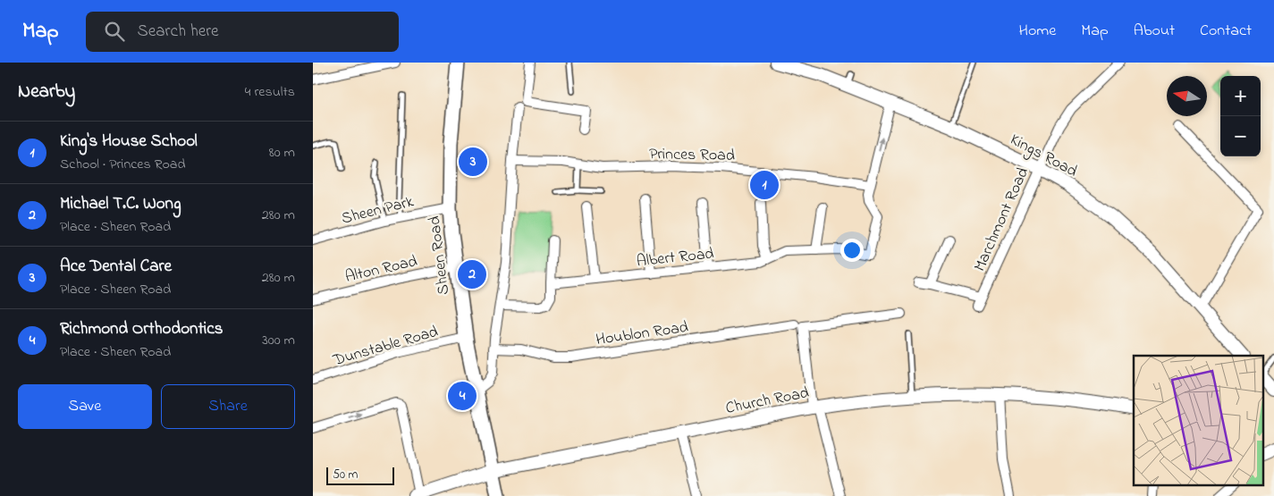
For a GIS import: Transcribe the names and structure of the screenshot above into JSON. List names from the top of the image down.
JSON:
{
  "streets": {
    "main road": ["Sheen Road"],
    "street": [
      "Princes Road",
      "Kings Road",
      "Sheen Park",
      "Marchmont Road",
      "Albert Road",
      "Alton Road",
      "Houblon Road",
      "Dunstable Road",
      "Church Road"
    ]
  },
  "crossings": [
    ["Princes Road", "Albert Road"],
    ["Kings Road", "Marchmont Road"],
    ["Sheen Park", "Sheen Road"],
    ["Sheen Road", "Alton Road"],
    ["Sheen Road", "Dunstable Road"],
    ["Sheen Road", "Church Road"]
  ],
  "scale_bar": "50 m",
  "north": "left",
  "page": {
    "header": "Map",
    "search": "Search here",
    "nav": [
      "Home",
      "Map",
      "About",
      "Contact"
    ],
    "heading": ["Nearby", "4 results"],
    "map_buttons": ["+", "−"],
    "list": [
      {
        "mark": "1",
        "name": "King's House School",
        "note": "School · Princes Road",
        "value": "80 m"
      },
      {
        "mark": "2",
        "name": "Michael T.C. Wong",
        "note": "Place · Sheen Road",
        "value": "280 m"
      },
      {
        "mark": "3",
        "name": "Ace Dental Care",
        "note": "Place · Sheen Road",
        "value": "280 m"
      },
      {
        "mark": "4",
        "name": "Richmond Orthodontics",
        "note": "Place · Sheen Road",
        "value": "300 m"
      }
    ],
    "pins": [
      "3",
      "1",
      "2",
      "4"
    ],
    "buttons": ["Save", "Share"],
    "scale": "50 m"
  }
}
